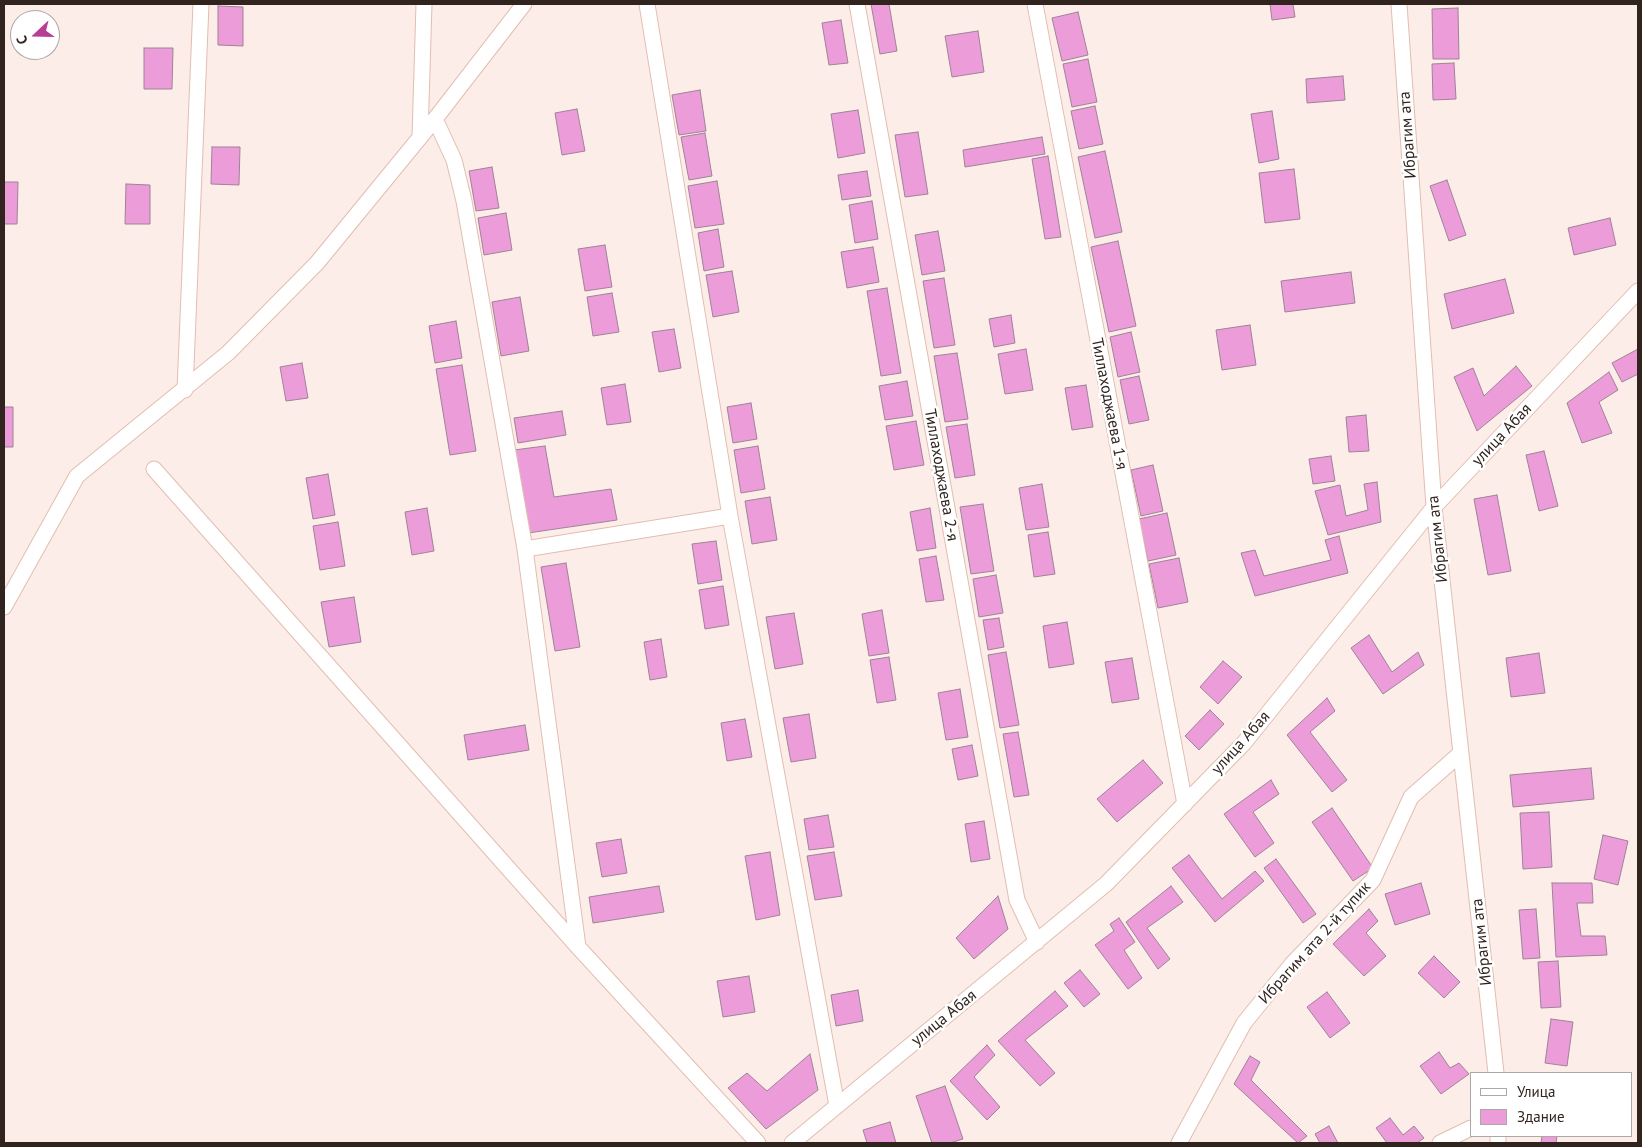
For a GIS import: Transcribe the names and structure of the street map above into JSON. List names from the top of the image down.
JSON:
{
  "streets": {
    "street": [
      "Ибрагим ата",
      "Тиллаходжаева 1-я",
      "улица Абая",
      "Тиллаходжаева 2-я",
      "Ибрагим ата 2-й тупик"
    ]
  },
  "crossings": [
    ["Ибрагим ата", "улица Абая"],
    ["Ибрагим ата", "Ибрагим ата 2-й тупик"],
    ["Тиллаходжаева 1-я", "улица Абая"],
    ["улица Абая", "Тиллаходжаева 2-я"]
  ],
  "legend": ["Улица", "Здание"],
  "north": "left"
}
